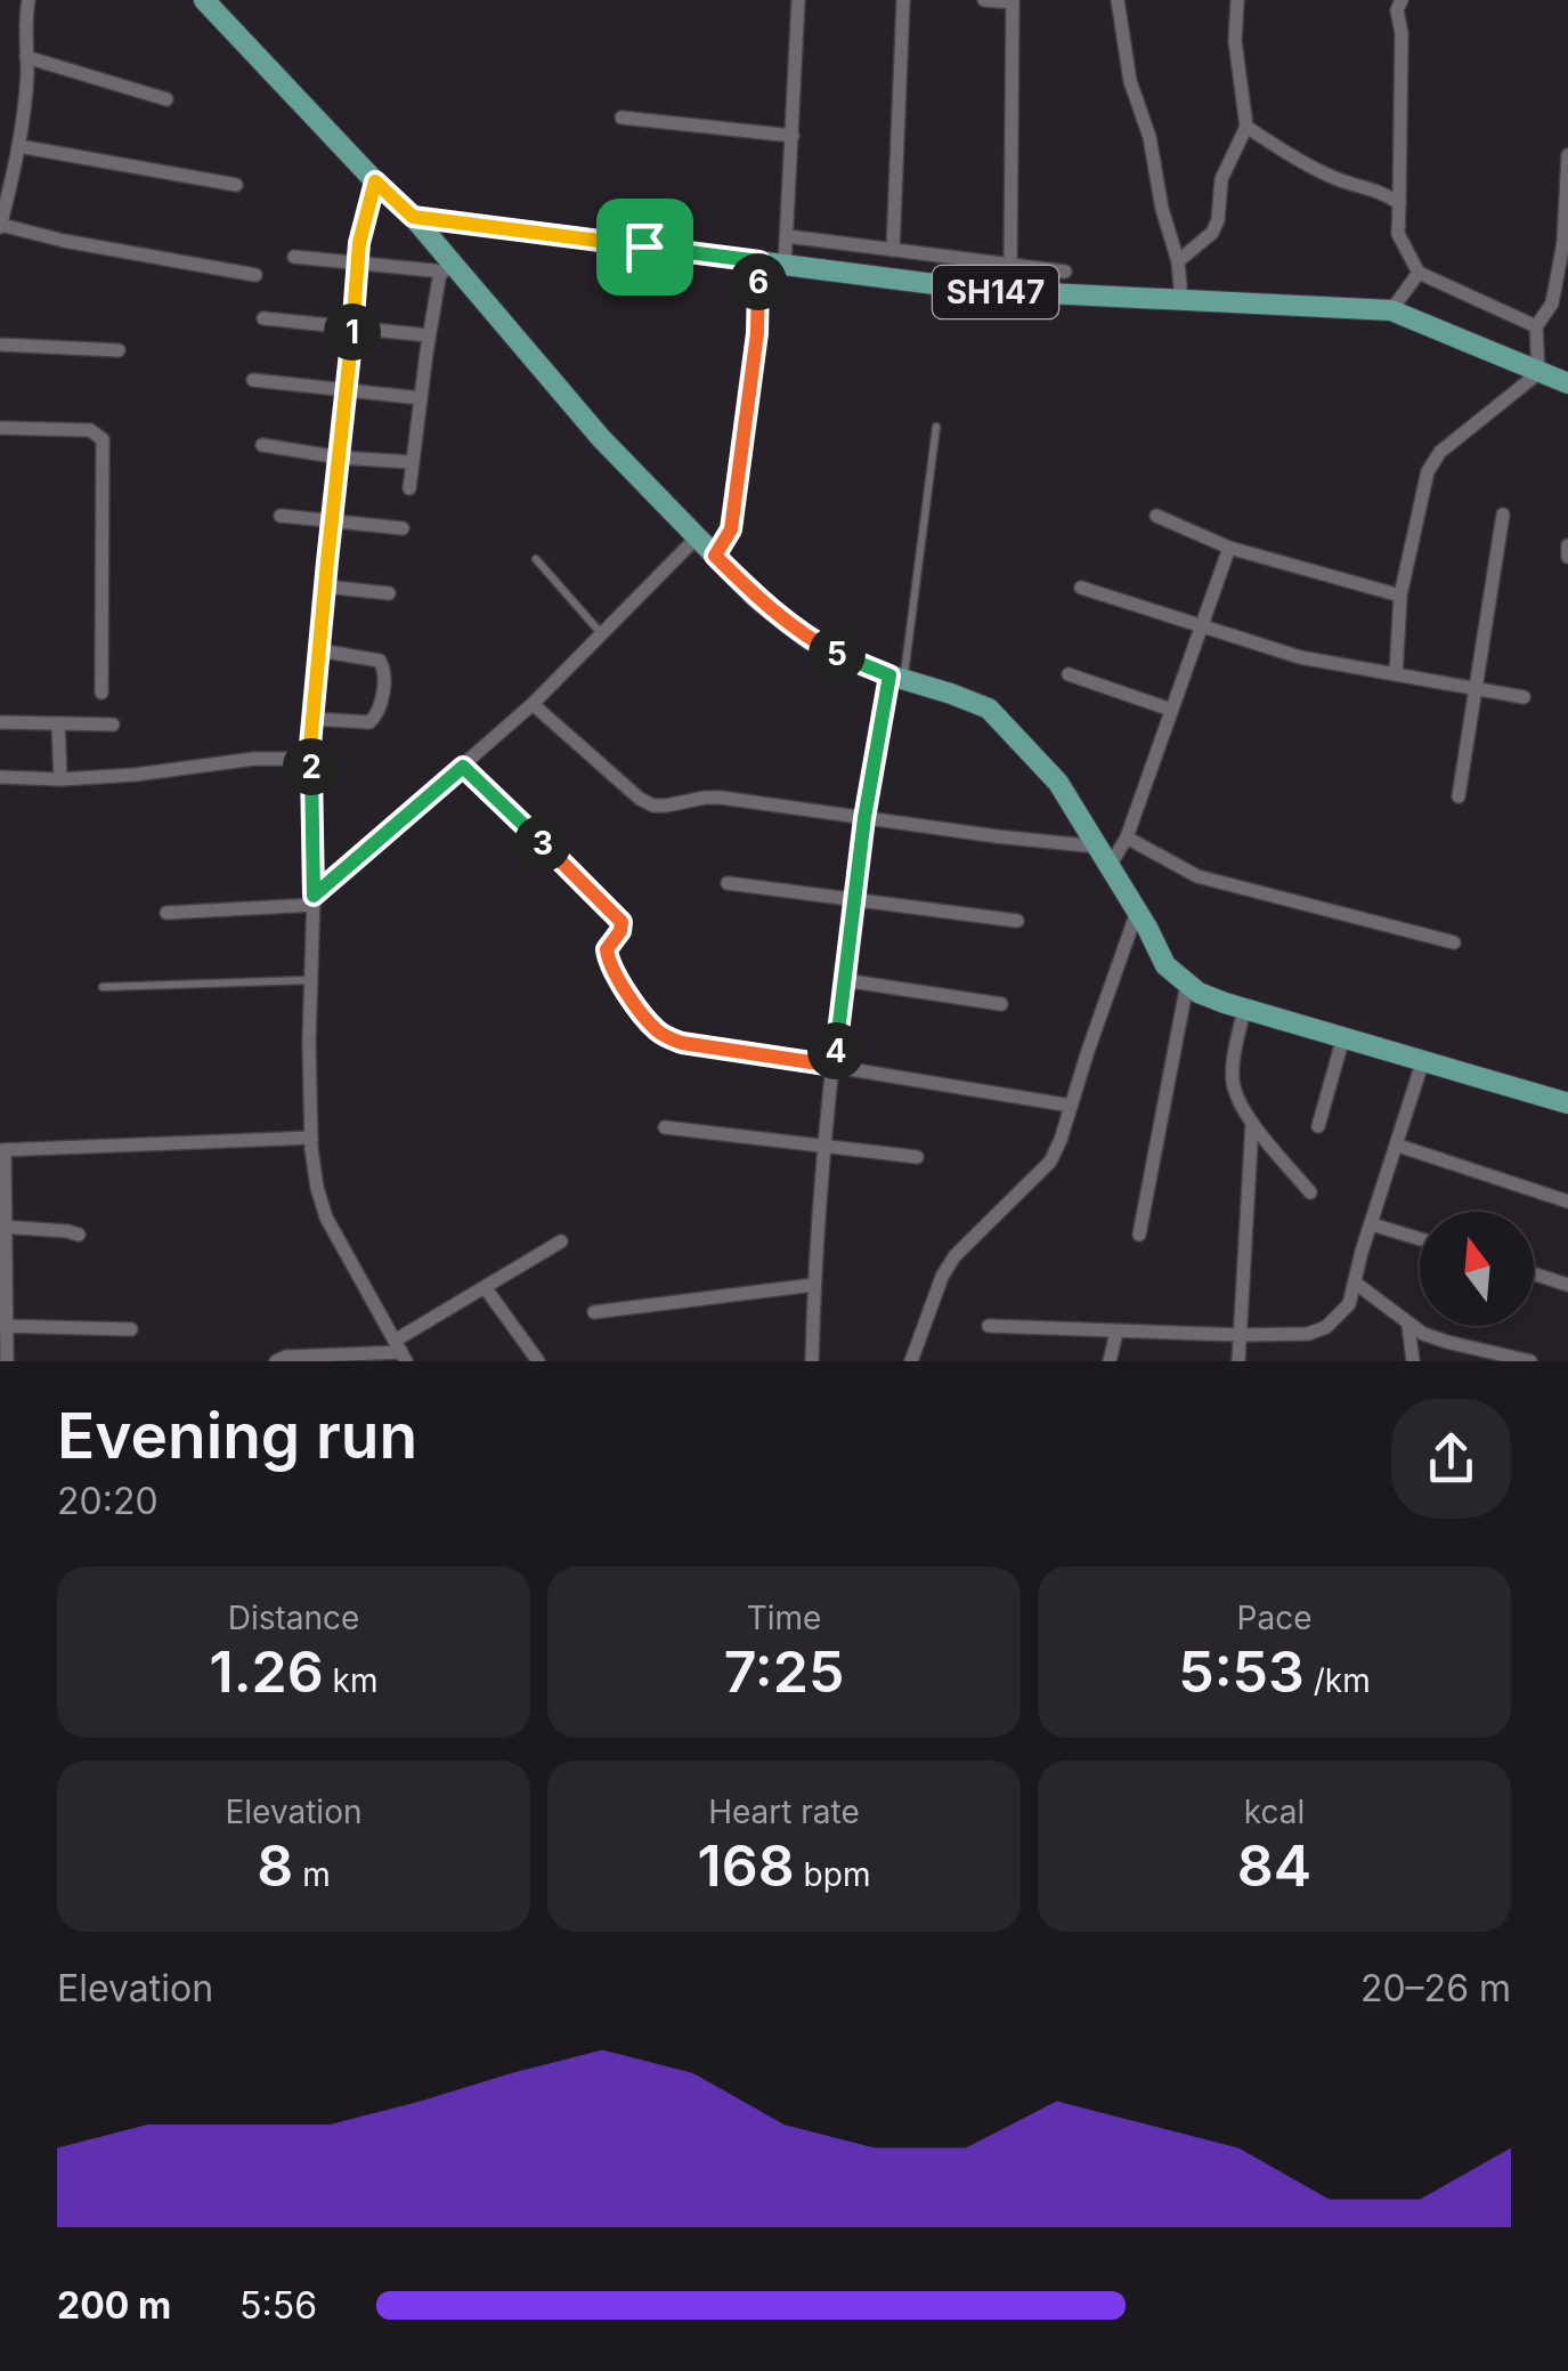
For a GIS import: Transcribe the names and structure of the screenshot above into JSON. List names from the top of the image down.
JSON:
{
  "streets": {
    "main road": ["SH147"]
  },
  "north": "top",
  "page": {
    "pins": [
      "6",
      "1",
      "5",
      "2",
      "3",
      "4"
    ],
    "heading": ["Evening run", "20:20"],
    "stats": [
      ["Distance", "1.26 km"],
      ["Time", "7:25"],
      ["Pace", "5:53 /km"],
      ["Elevation", "8 m"],
      ["Heart rate", "168 bpm"],
      ["kcal", "84"]
    ],
    "chart": ["Elevation", "20–26 m"],
    "list": [
      {
        "name": "200 m",
        "note": "5:56"
      }
    ]
  }
}
